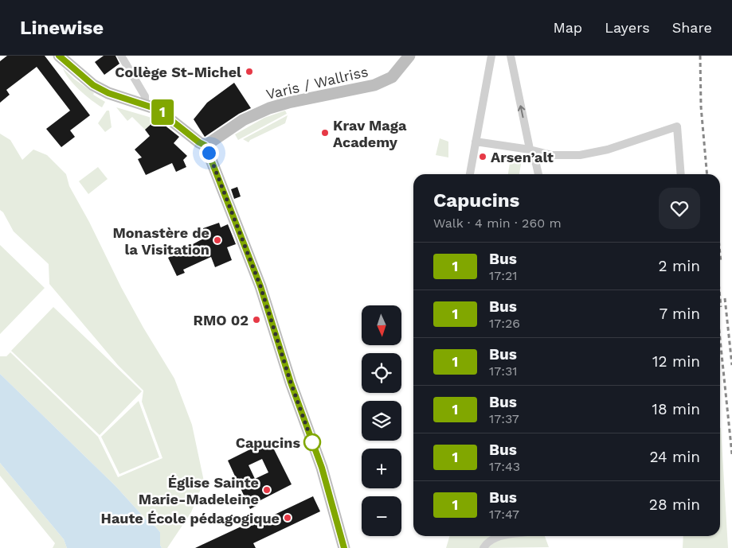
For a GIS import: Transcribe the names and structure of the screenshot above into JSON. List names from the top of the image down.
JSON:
{
  "streets": {
    "main road": ["Varis / Wallriss"]
  },
  "places": [
    "Collège St-Michel",
    "Krav Maga Academy",
    "Arsen’alt",
    "Monastère de la Visitation",
    "RMO 02",
    "Capucins",
    "Église Sainte Marie-Madeleine",
    "Haute École pédagogique"
  ],
  "lines": ["bus line 1"],
  "north": "bottom",
  "page": {
    "header": "Linewise",
    "nav": ["Map", "Layers", "Share"],
    "on_map": "1",
    "heading": ["Capucins", "Walk · 4 min · 260 m"],
    "list": [
      {
        "mark": "1",
        "name": "Bus",
        "note": "17:21",
        "value": "2 min"
      },
      {
        "mark": "1",
        "name": "Bus",
        "note": "17:26",
        "value": "7 min"
      },
      {
        "mark": "1",
        "name": "Bus",
        "note": "17:31",
        "value": "12 min"
      },
      {
        "mark": "1",
        "name": "Bus",
        "note": "17:37",
        "value": "18 min"
      },
      {
        "mark": "1",
        "name": "Bus",
        "note": "17:43",
        "value": "24 min"
      },
      {
        "mark": "1",
        "name": "Bus",
        "note": "17:47",
        "value": "28 min"
      }
    ],
    "map_buttons": ["+", "−"]
  }
}
